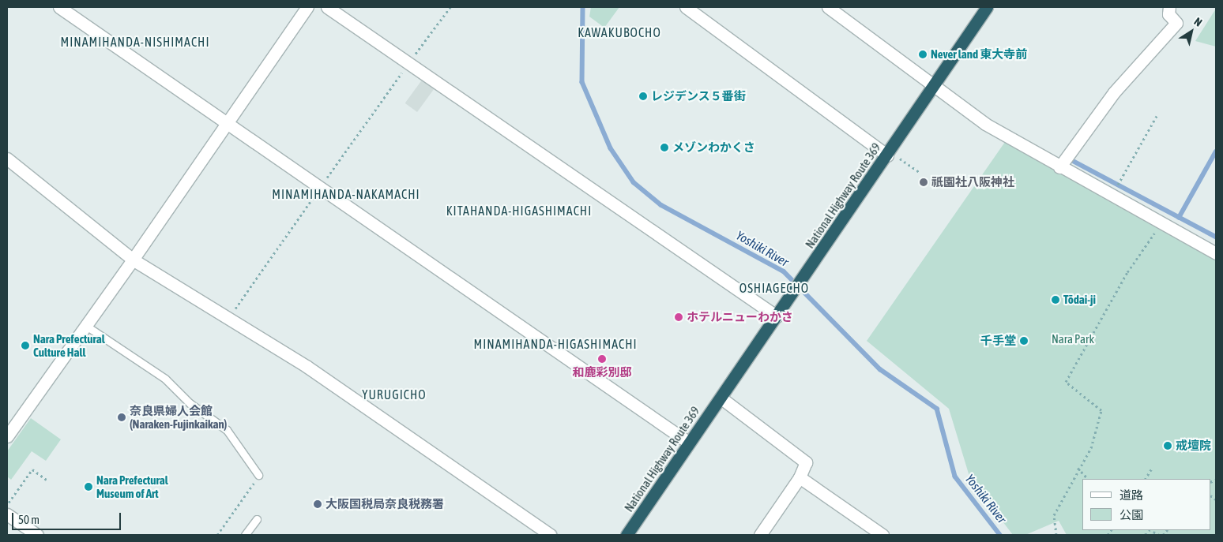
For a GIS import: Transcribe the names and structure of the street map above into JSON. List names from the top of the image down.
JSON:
{
  "streets": {
    "highway": ["National Highway Route 369"]
  },
  "districts": [
    "KAWAKUBOCHO",
    "MINAMIHANDA-NISHIMACHI",
    "MINAMIHANDA-NAKAMACHI",
    "KITAHANDA-HIGASHIMACHI",
    "OSHIAGECHO",
    "MINAMIHANDA-HIGASHIMACHI",
    "YURUGICHO"
  ],
  "water": ["Yoshiki River"],
  "parks": ["Nara Park"],
  "places": [
    "Never land 東大寺前",
    "レジデンス５番街",
    "メゾンわかくさ",
    "祇園社八阪神社",
    "Tōdai-ji",
    "ホテルニューわかさ",
    "千手堂",
    "Nara Prefectural Culture Hall",
    "和鹿彩別邸",
    "奈良県婦人会館 (Naraken-Fujinkaikan)",
    "戒壇院",
    "Nara Prefectural Museum of Art",
    "大阪国税局奈良税務署"
  ],
  "legend": ["道路", "公園"],
  "scale_bar": "50 m",
  "north": "top right"
}
